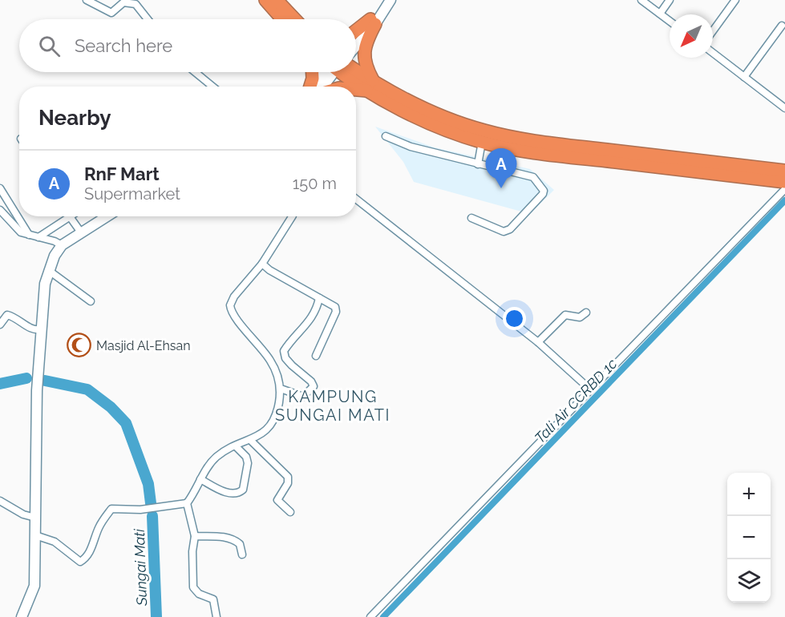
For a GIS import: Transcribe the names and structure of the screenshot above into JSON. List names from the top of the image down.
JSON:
{
  "districts": ["KAMPUNG SUNGAI MATI"],
  "water": ["Tali Air CCRBD 1c", "Sungai Mati"],
  "places": {
    "mosque": ["Masjid Al-Ehsan"]
  },
  "north": "bottom left",
  "page": {
    "search": "Search here",
    "heading": "Nearby",
    "pins": "A",
    "list": [
      {
        "mark": "A",
        "name": "RnF Mart",
        "note": "Supermarket",
        "value": "150 m"
      }
    ],
    "map_buttons": ["+", "−"]
  }
}
